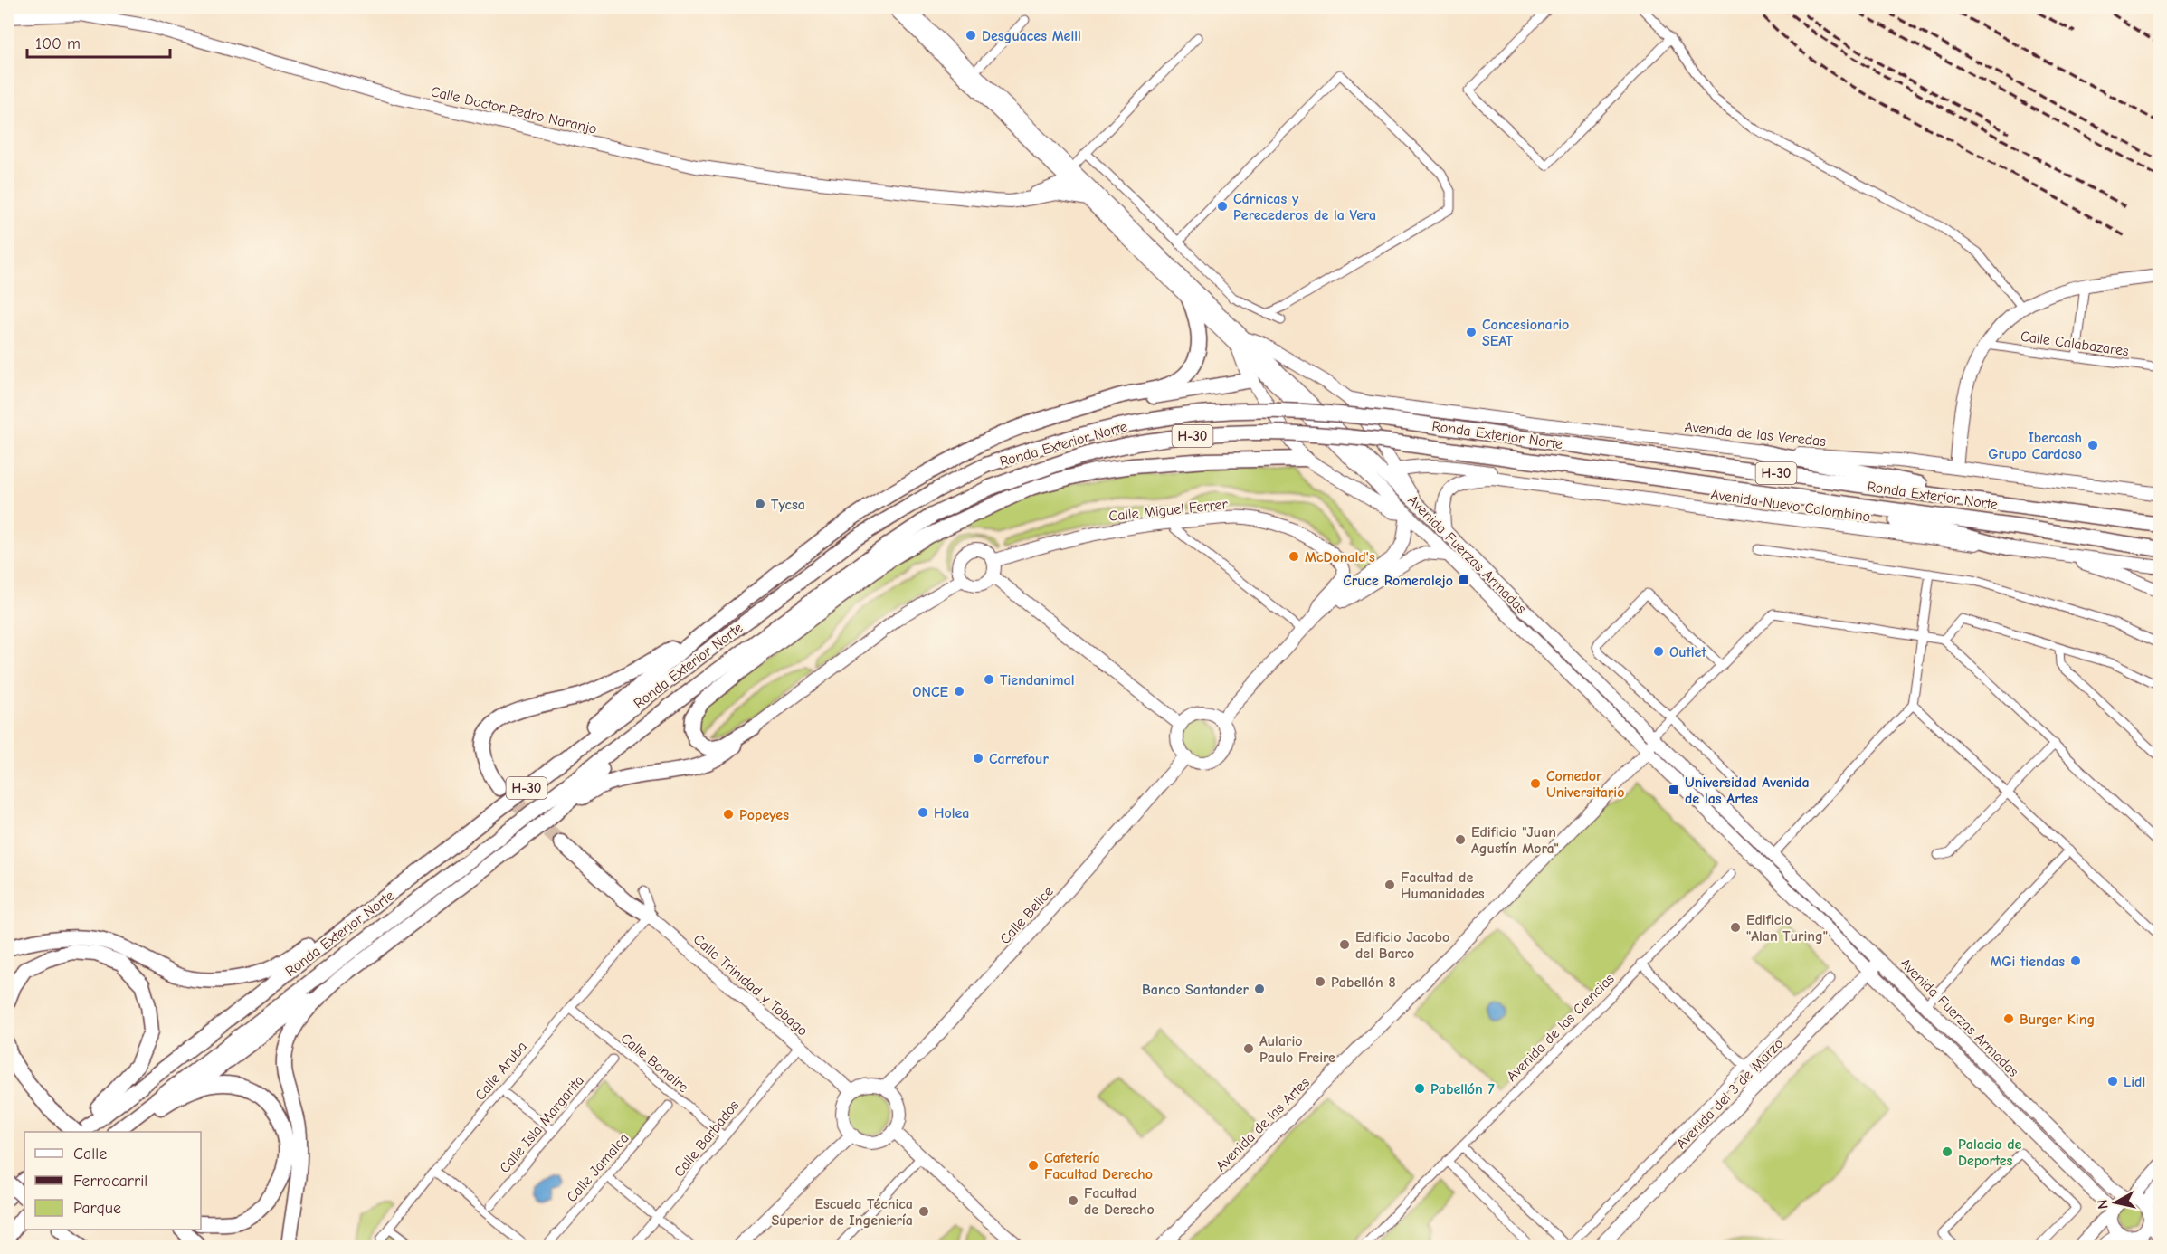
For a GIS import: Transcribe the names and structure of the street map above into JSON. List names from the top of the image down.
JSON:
{
  "streets": {
    "highway": ["Ronda Exterior Norte", "H-30"],
    "street": [
      "Calle Doctor Pedro Naranjo",
      "Calle Calabazares",
      "Avenida de las Veredas",
      "Avenida Nuevo Colombino",
      "Calle Miguel Ferrer",
      "Avenida Fuerzas Armadas",
      "Calle Belice",
      "Calle Trinidad y Tobago",
      "Avenida de las Ciencias",
      "Calle Bonaire",
      "Calle Aruba",
      "Avenida del 3 de Marzo",
      "Calle Isla Margarita",
      "Avenida de las Artes",
      "Calle Barbados",
      "Calle Jamaica"
    ]
  },
  "crossings": [
    ["Avenida Nuevo Colombino", "Avenida Fuerzas Armadas"],
    ["Avenida Fuerzas Armadas", "Avenida del 3 de Marzo"],
    ["Avenida Fuerzas Armadas", "Avenida de las Artes"],
    ["Calle Belice", "Calle Trinidad y Tobago"],
    ["Calle Trinidad y Tobago", "Calle Aruba"],
    ["Calle Trinidad y Tobago", "Calle Barbados"],
    ["Calle Bonaire", "Calle Aruba"],
    ["Calle Bonaire", "Calle Barbados"]
  ],
  "places": {
    "other": [
      "Desguaces Melli",
      "Cárnicas y Perecederos de la Vera",
      "Concesionario SEAT",
      "Ibercash Grupo Cardoso",
      "Tycsa",
      "McDonald's",
      "Outlet",
      "Tiendanimal",
      "ONCE",
      "Carrefour",
      "Comedor Universitario",
      "Holea",
      "Popeyes",
      "Edificio \"Juan Agustín Mora\"",
      "Facultad de Humanidades",
      "Edificio \"Alan Turing\"",
      "Edificio Jacobo del Barco",
      "MGi tiendas",
      "Pabellón 8",
      "Banco Santander",
      "Burger King",
      "Aulario Paulo Freire",
      "Lidl",
      "Pabellón 7",
      "Palacio de Deportes",
      "Cafetería Facultad Derecho",
      "Facultad de Derecho",
      "Escuela Técnica Superior de Ingeniería"
    ],
    "transit": ["Cruce Romeralejo", "Universidad Avenida de las Artes"]
  },
  "legend": ["Calle", "Ferrocarril", "Parque"],
  "scale_bar": "100 m",
  "north": "left"
}
